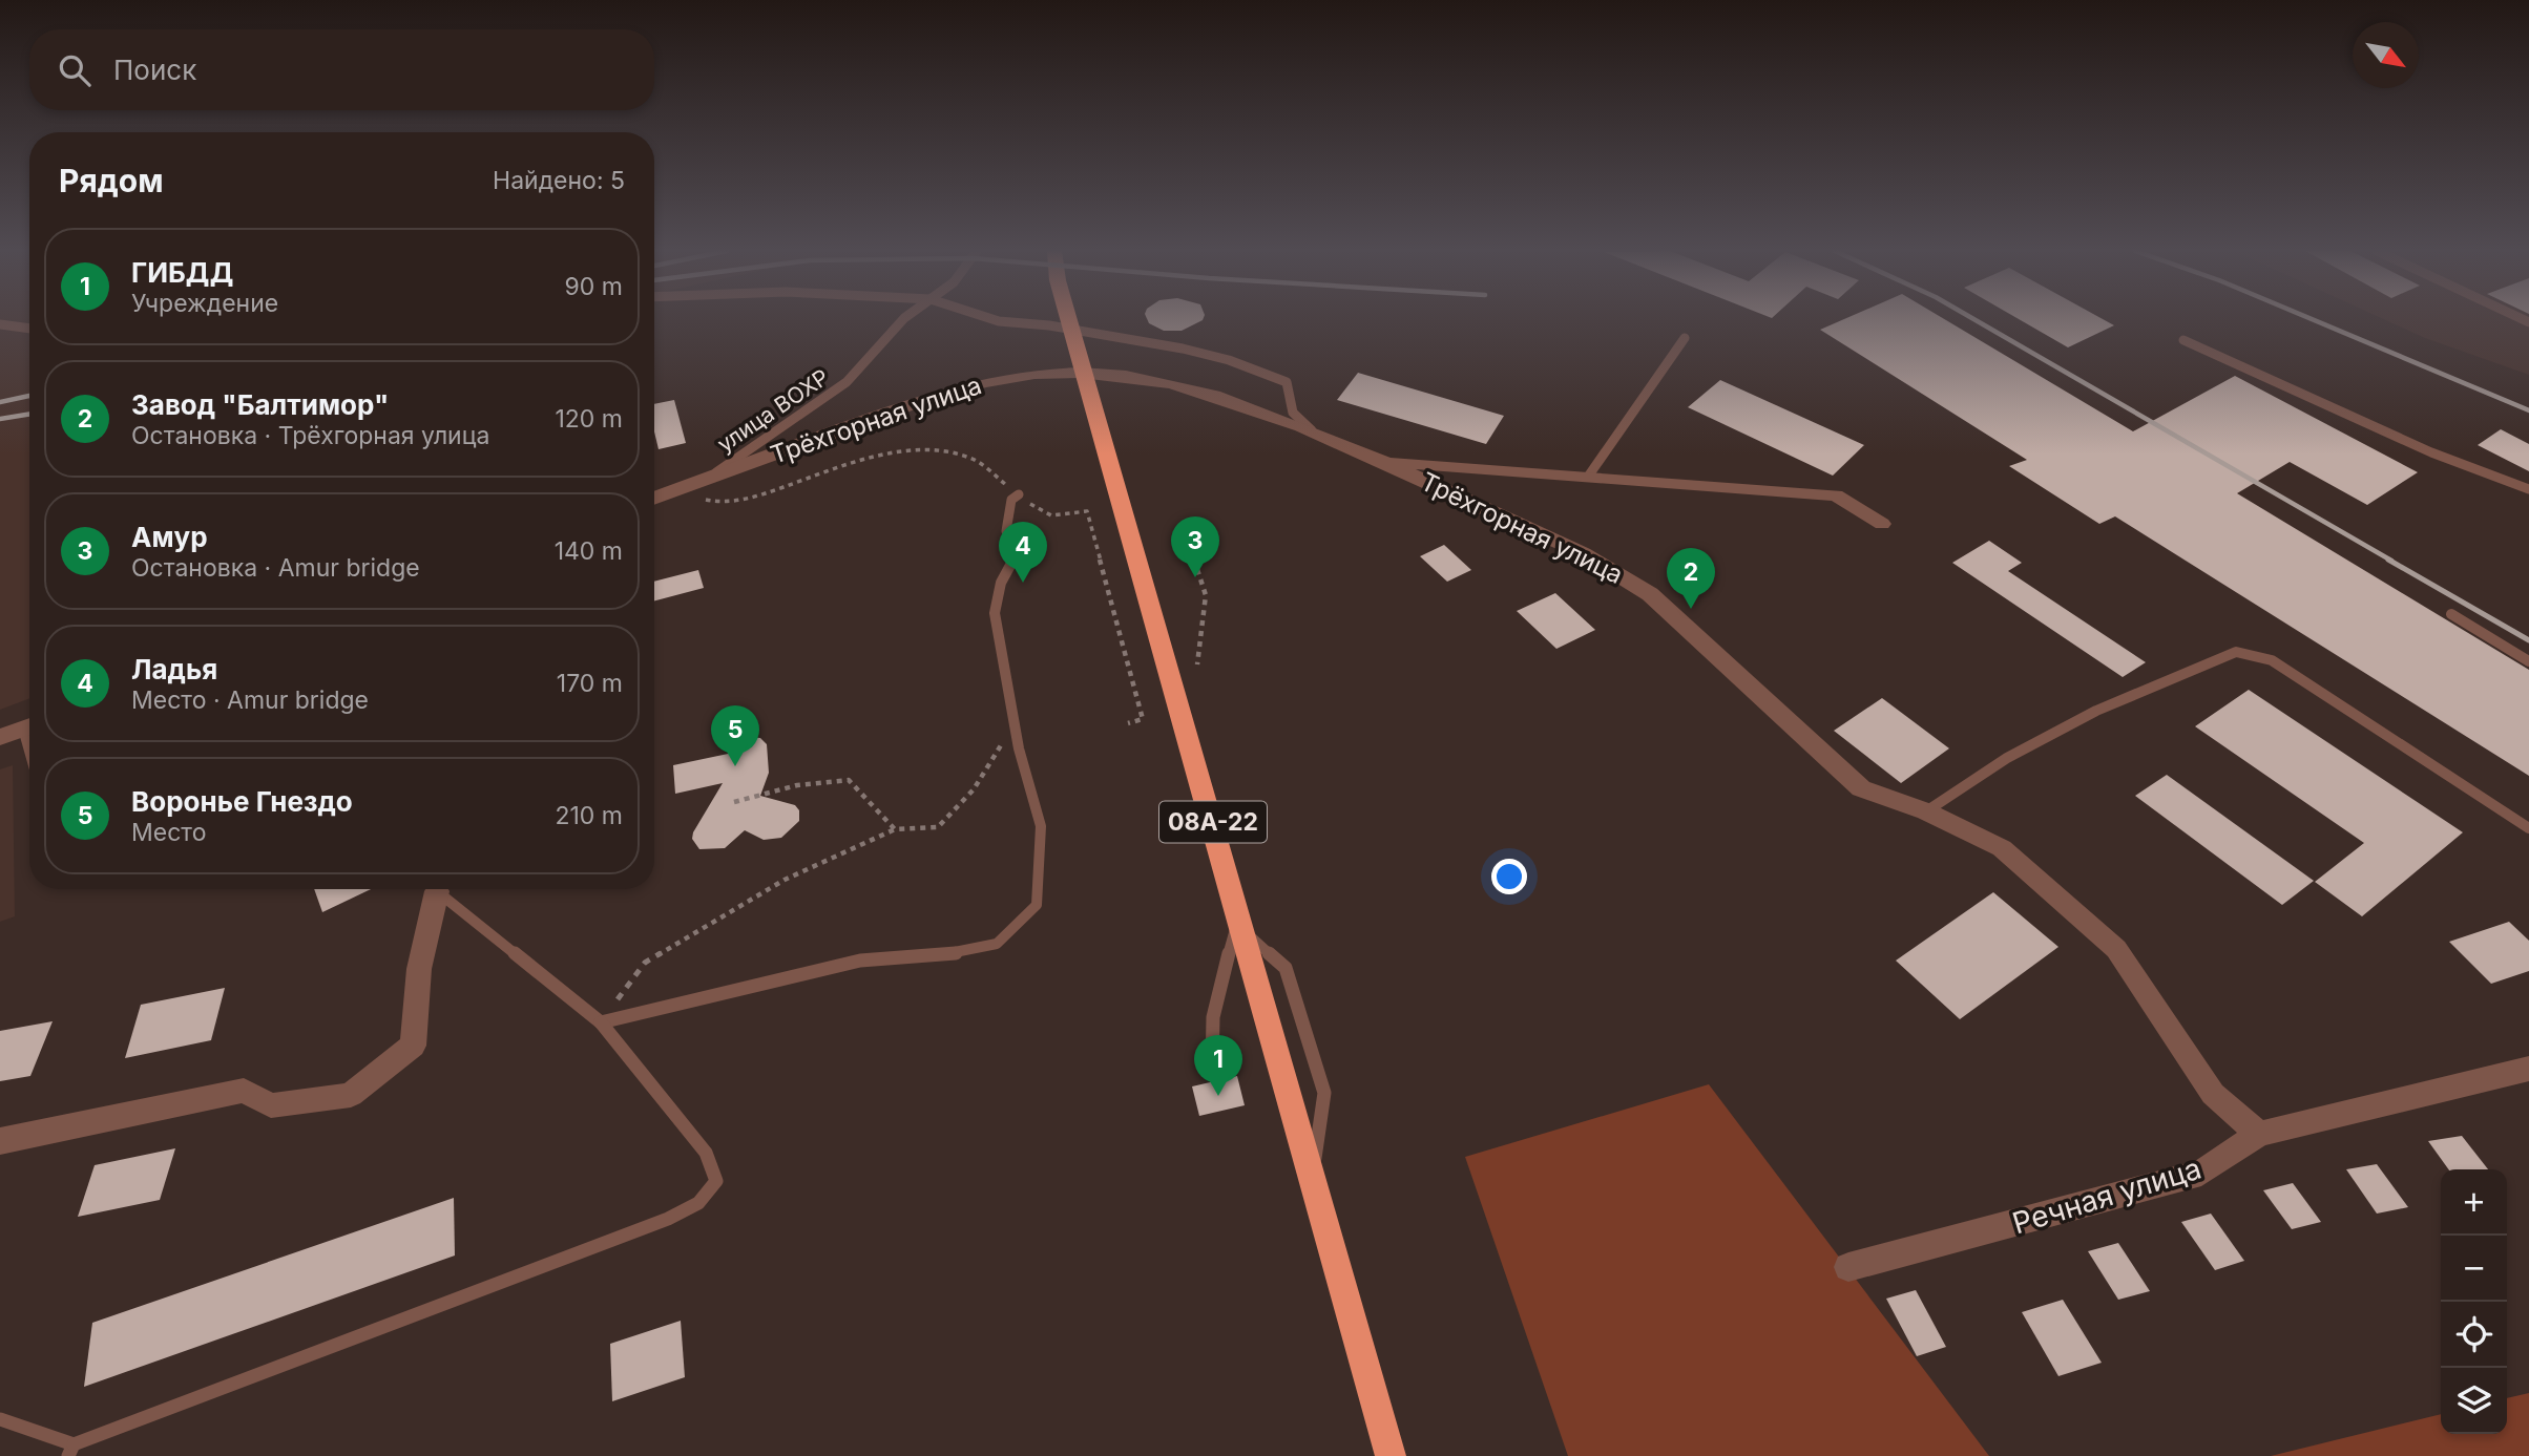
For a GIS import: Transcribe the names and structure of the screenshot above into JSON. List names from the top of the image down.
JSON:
{
  "streets": {
    "highway": ["08А-22"],
    "street": ["Трёхгорная улица", "Речная улица"],
    "lane": ["улица ВОХР"]
  },
  "crossings": [
    ["улица ВОХР", "Трёхгорная улица"],
    ["Трёхгорная улица", "Речная улица"]
  ],
  "north": "bottom right",
  "page": {
    "search": "Поиск",
    "heading": ["Рядом", "Найдено: 5"],
    "list": [
      {
        "mark": "1",
        "name": "ГИБДД",
        "note": "Учреждение",
        "value": "90 m"
      },
      {
        "mark": "2",
        "name": "Завод \"Балтимор\"",
        "note": "Остановка · Трёхгорная улица",
        "value": "120 m"
      },
      {
        "mark": "3",
        "name": "Амур",
        "note": "Остановка · Amur bridge",
        "value": "140 m"
      },
      {
        "mark": "4",
        "name": "Ладья",
        "note": "Место · Amur bridge",
        "value": "170 m"
      },
      {
        "mark": "5",
        "name": "Воронье Гнездо",
        "note": "Место",
        "value": "210 m"
      }
    ],
    "pins": [
      "3",
      "4",
      "2",
      "5",
      "1"
    ],
    "map_buttons": ["+", "−"]
  }
}
